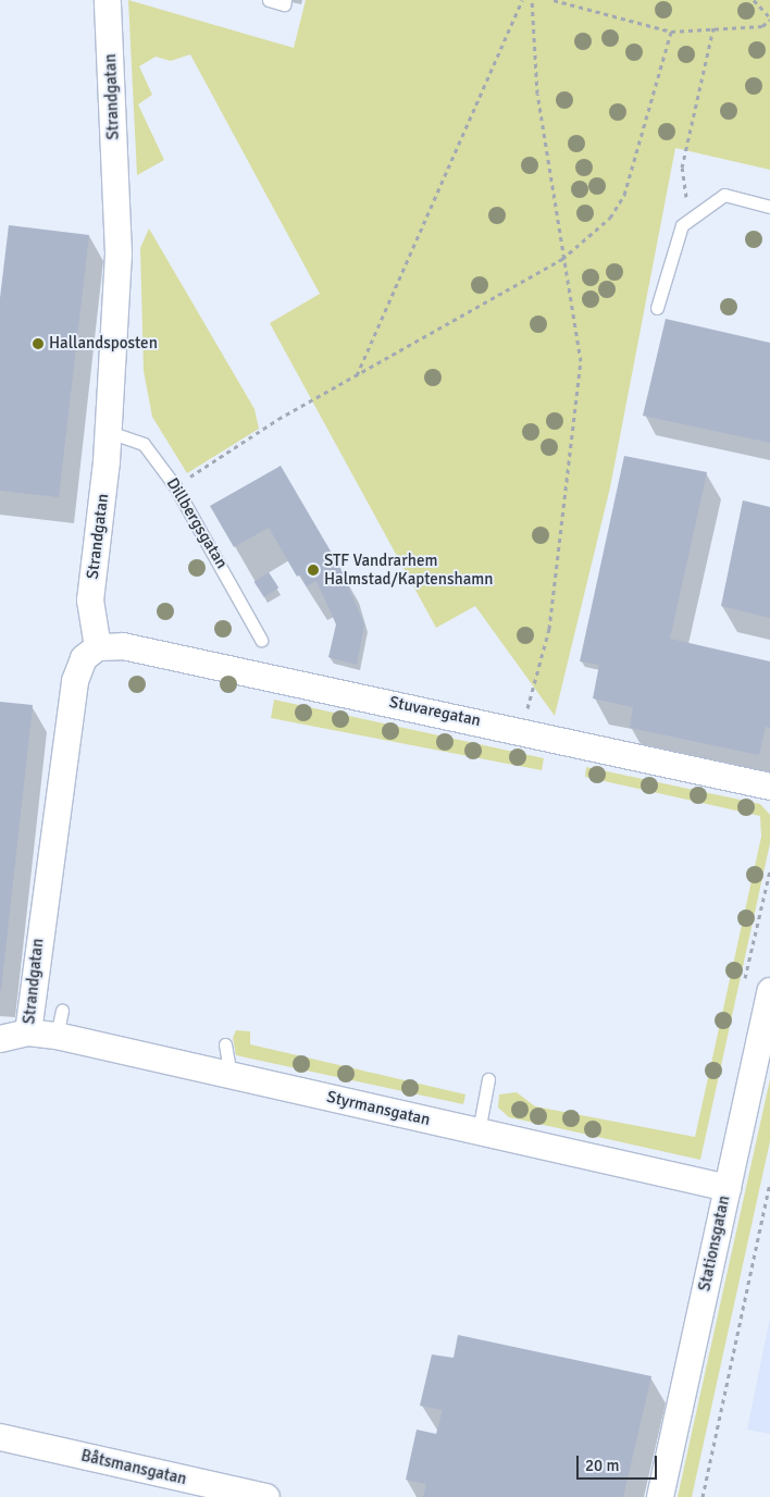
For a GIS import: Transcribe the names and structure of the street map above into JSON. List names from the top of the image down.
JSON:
{
  "streets": {
    "street": [
      "Strandgatan",
      "Stuvaregatan",
      "Styrmansgatan",
      "Stationsgatan",
      "Båtsmansgatan"
    ],
    "lane": ["Dillbergsgatan"]
  },
  "crossings": [
    ["Strandgatan", "Dillbergsgatan"],
    ["Strandgatan", "Stuvaregatan"],
    ["Strandgatan", "Styrmansgatan"],
    ["Styrmansgatan", "Stationsgatan"]
  ],
  "places": ["Hallandsposten", "STF Vandrarhem Halmstad/Kaptenshamn"],
  "scale_bar": "20 m"
}
